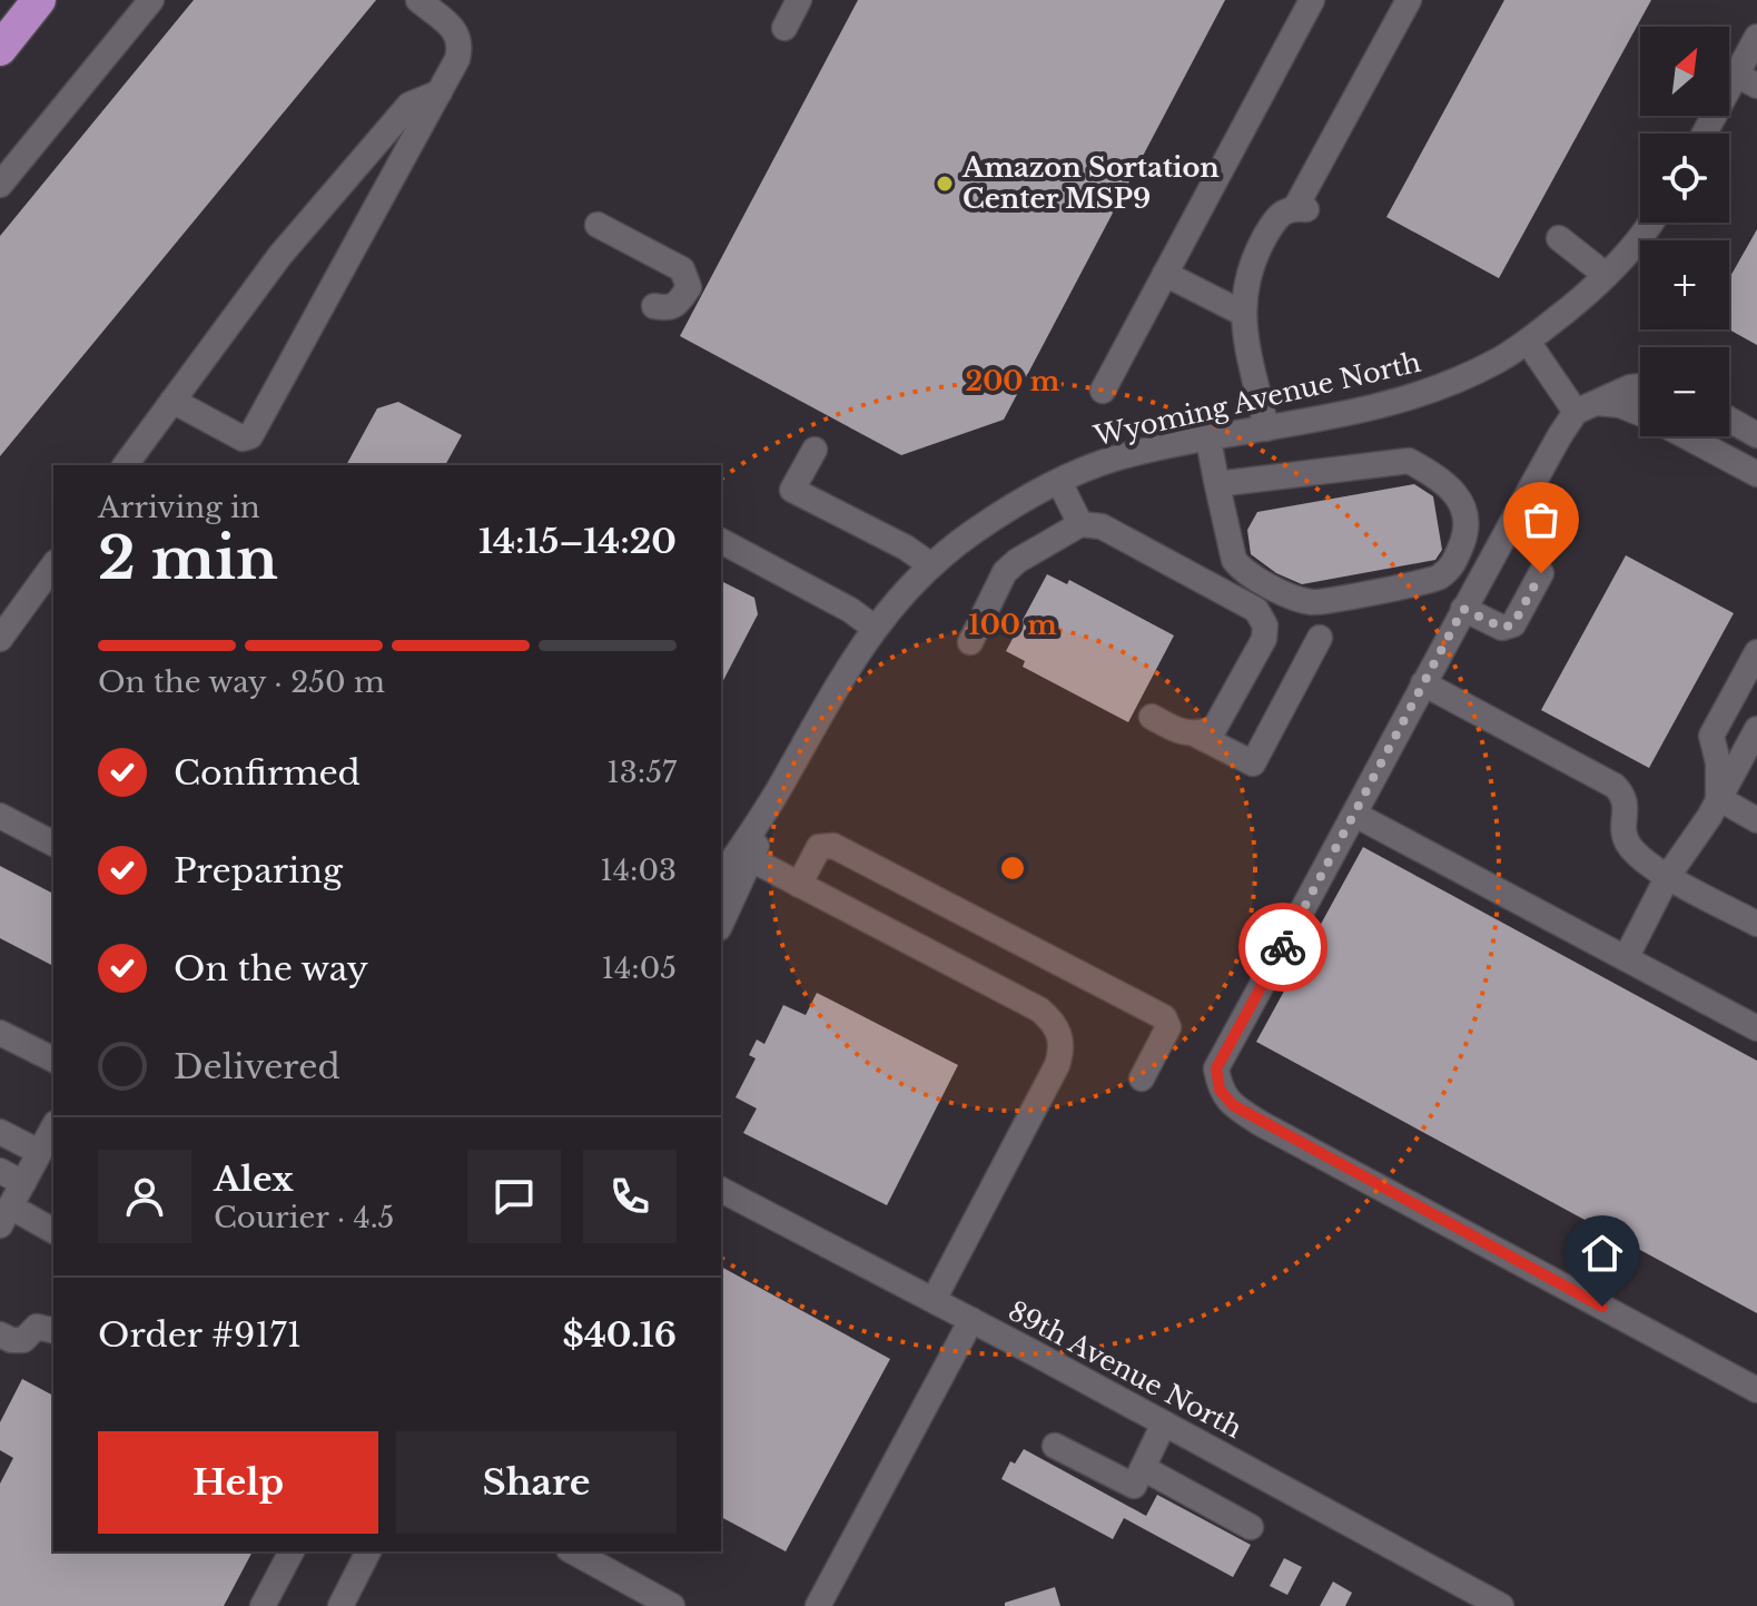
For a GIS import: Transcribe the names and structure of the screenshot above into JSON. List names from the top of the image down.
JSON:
{
  "streets": {
    "street": ["Wyoming Avenue North", "89th Avenue North"]
  },
  "places": ["Amazon Sortation Center MSP9"],
  "north": "top right",
  "page": {
    "map_buttons": ["+", "−"],
    "heading": ["2 min", "Arriving in", "14:15–14:20"],
    "panel": [
      "Alex",
      "Courier · 4.5",
      "Order #9171",
      "$40.16"
    ],
    "bar": "On the way · 250 m",
    "list": [
      ["Confirmed", "13:57"],
      ["Preparing", "14:03"],
      ["On the way", "14:05"],
      "Delivered"
    ],
    "buttons": ["Help", "Share"]
  },
  "rings": ["200 m", "100 m"]
}
